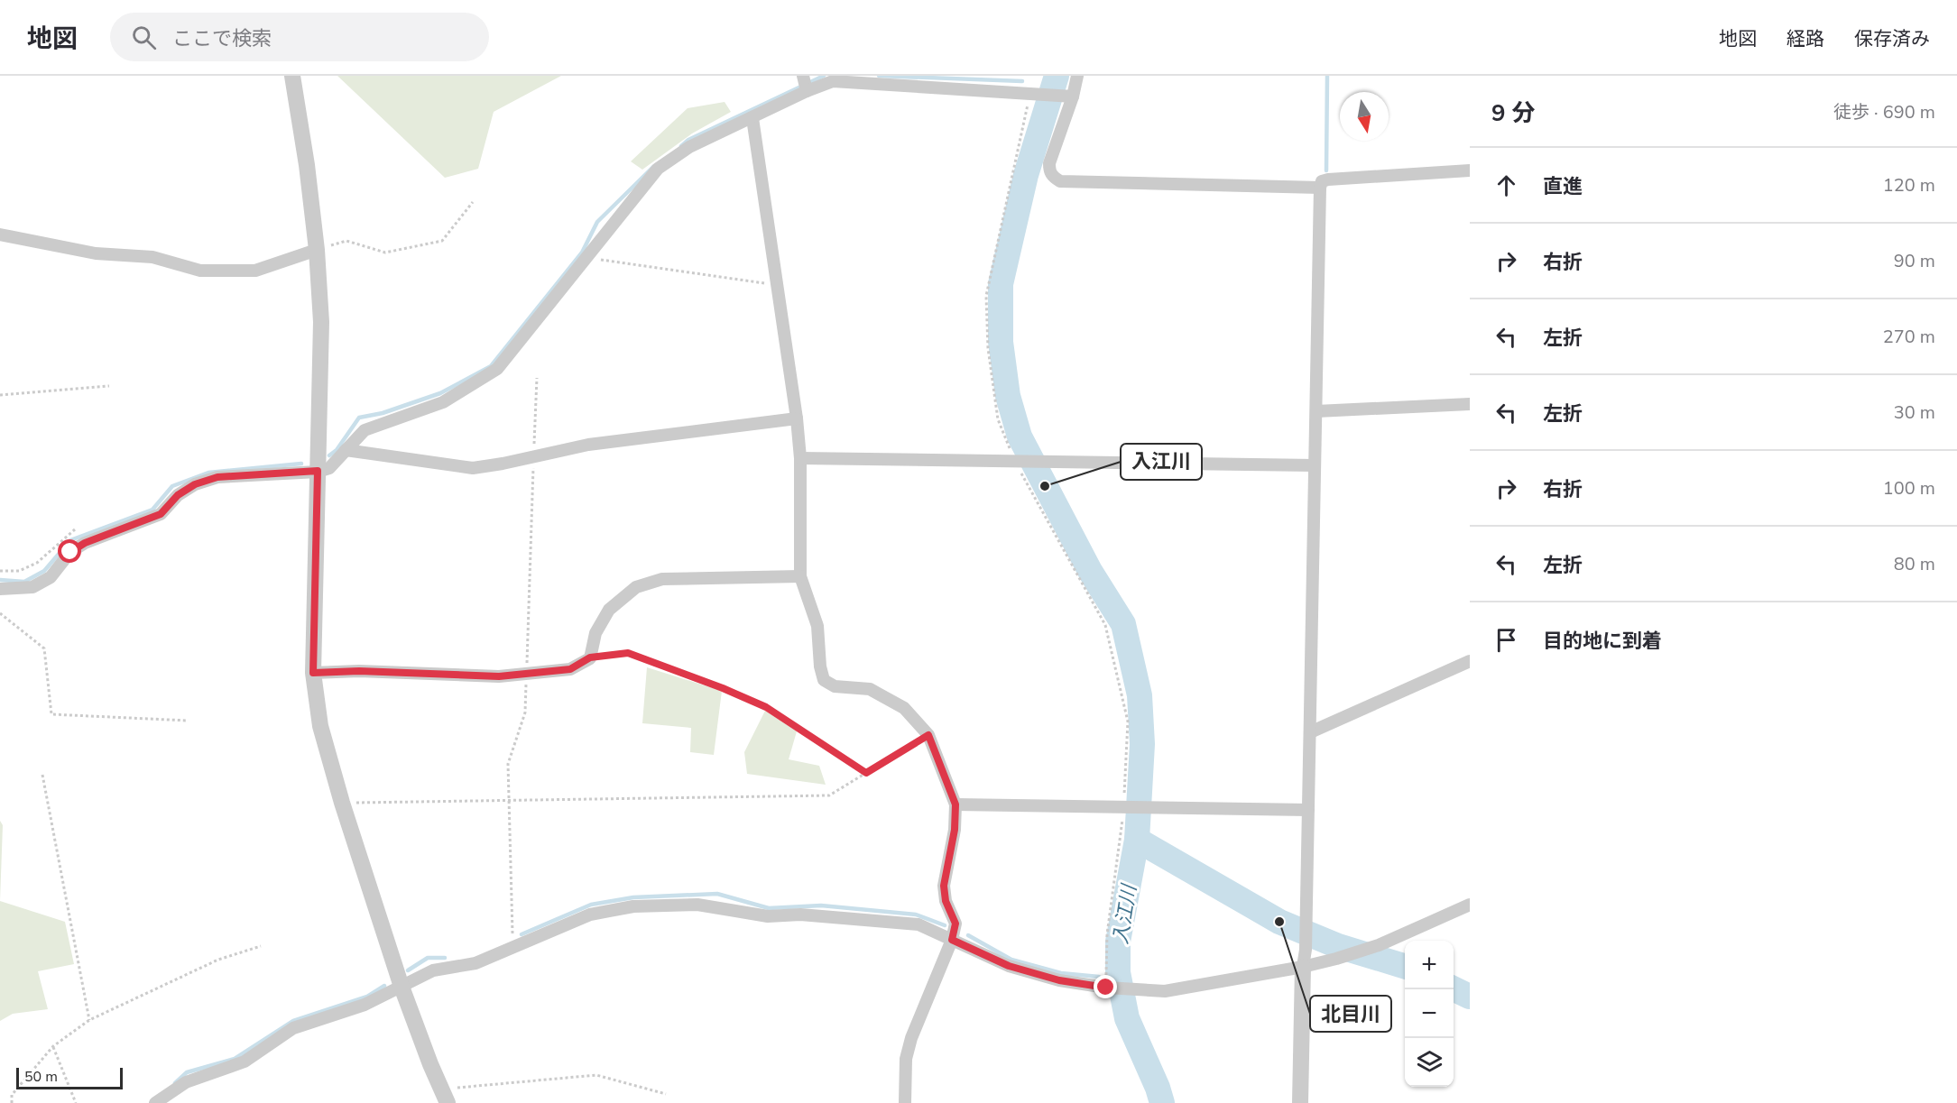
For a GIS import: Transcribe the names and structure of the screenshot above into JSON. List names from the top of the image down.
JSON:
{
  "water": ["入江川"],
  "places": ["入江川", "北目川"],
  "scale_bar": "50 m",
  "north": "bottom",
  "page": {
    "header": "地図",
    "search": "ここで検索",
    "nav": ["地図", "経路", "保存済み"],
    "heading": ["9 分", "徒歩 · 690 m"],
    "list": [
      ["直進", "120 m"],
      ["右折", "90 m"],
      ["左折", "270 m"],
      ["左折", "30 m"],
      ["右折", "100 m"],
      ["左折", "80 m"],
      "目的地に到着"
    ],
    "map_buttons": ["+", "−"],
    "scale": "50 m"
  }
}
